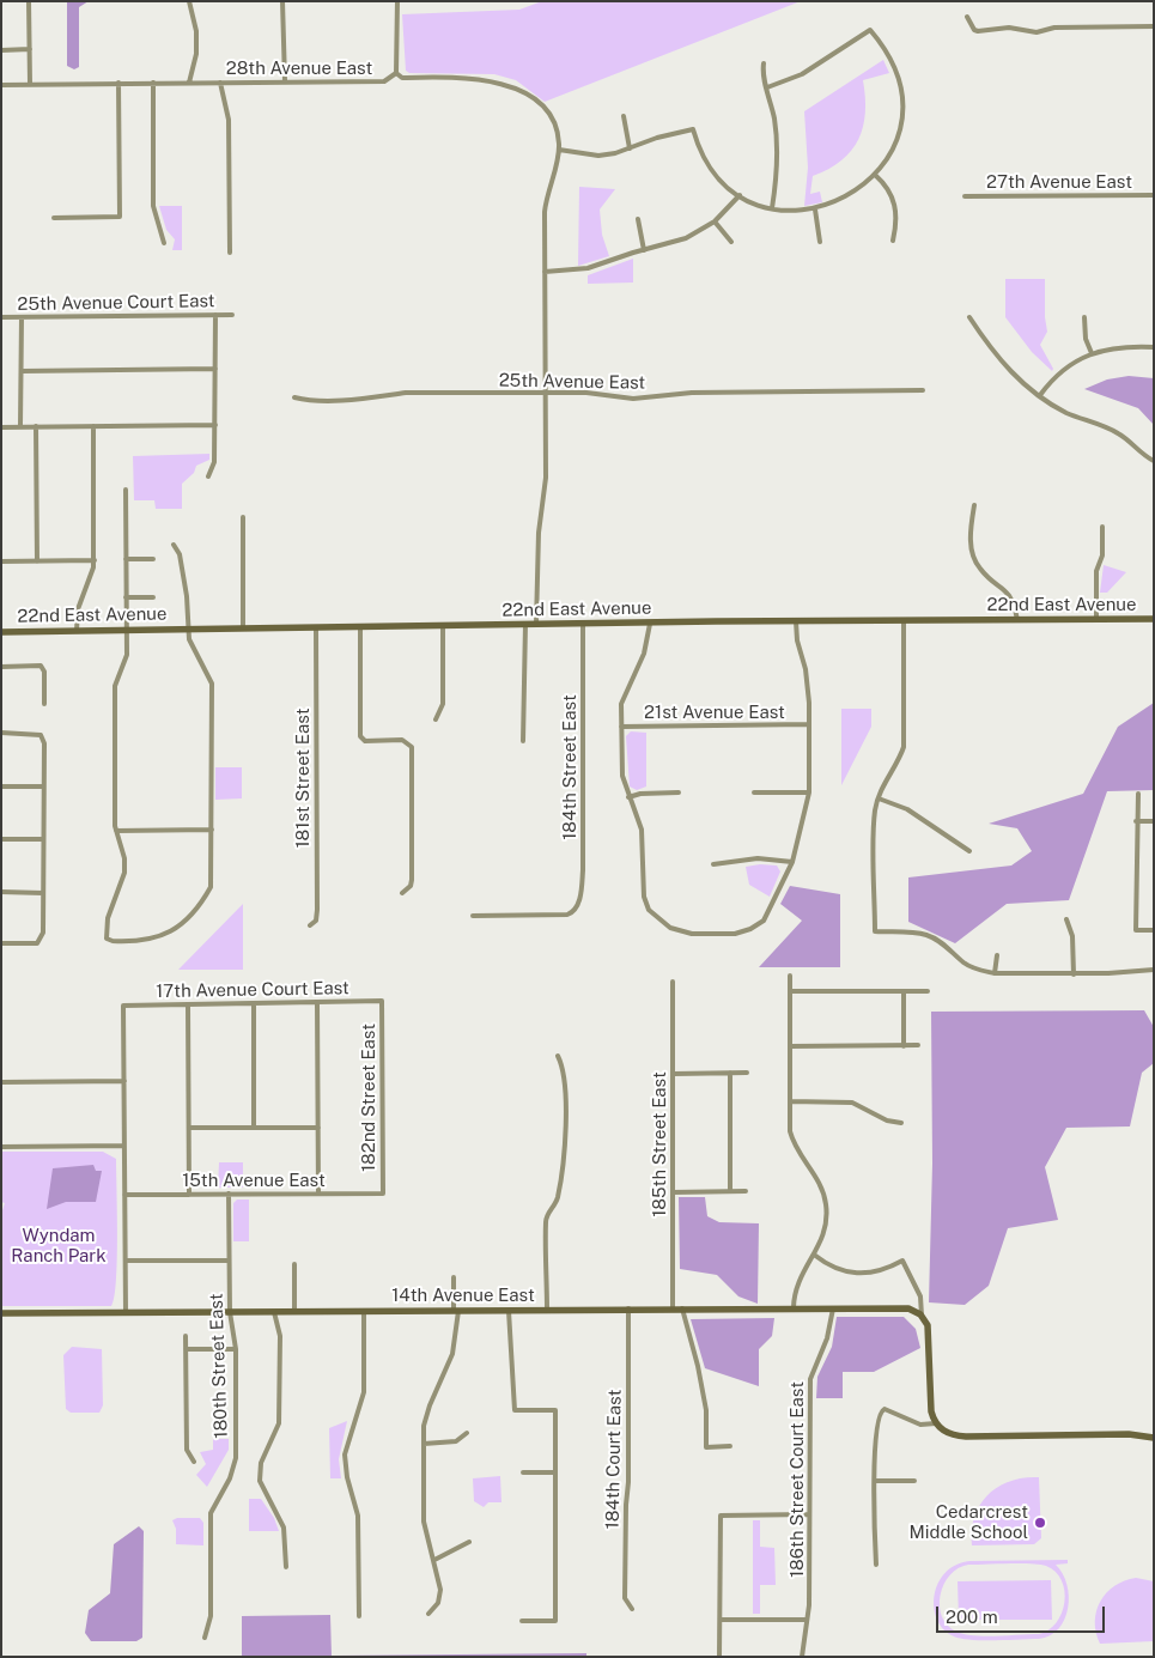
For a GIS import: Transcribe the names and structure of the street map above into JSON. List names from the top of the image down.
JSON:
{
  "streets": {
    "street": [
      "28th Avenue East",
      "27th Avenue East",
      "25th Avenue Court East",
      "25th Avenue East",
      "22nd East Avenue",
      "21st Avenue East",
      "184th Street East",
      "181st Street East",
      "17th Avenue Court East",
      "182nd Street East",
      "185th Street East",
      "15th Avenue East",
      "14th Avenue East",
      "180th Street East",
      "184th Court East",
      "186th Street Court East"
    ]
  },
  "crossings": [
    ["22nd East Avenue", "184th Street East"],
    ["22nd East Avenue", "181st Street East"],
    ["17th Avenue Court East", "182nd Street East"],
    ["182nd Street East", "15th Avenue East"],
    ["185th Street East", "14th Avenue East"],
    ["15th Avenue East", "180th Street East"],
    ["14th Avenue East", "180th Street East"],
    ["14th Avenue East", "184th Court East"],
    ["14th Avenue East", "186th Street Court East"]
  ],
  "parks": ["Wyndam Ranch Park"],
  "places": ["Cedarcrest Middle School"],
  "scale_bar": "200 m"
}
